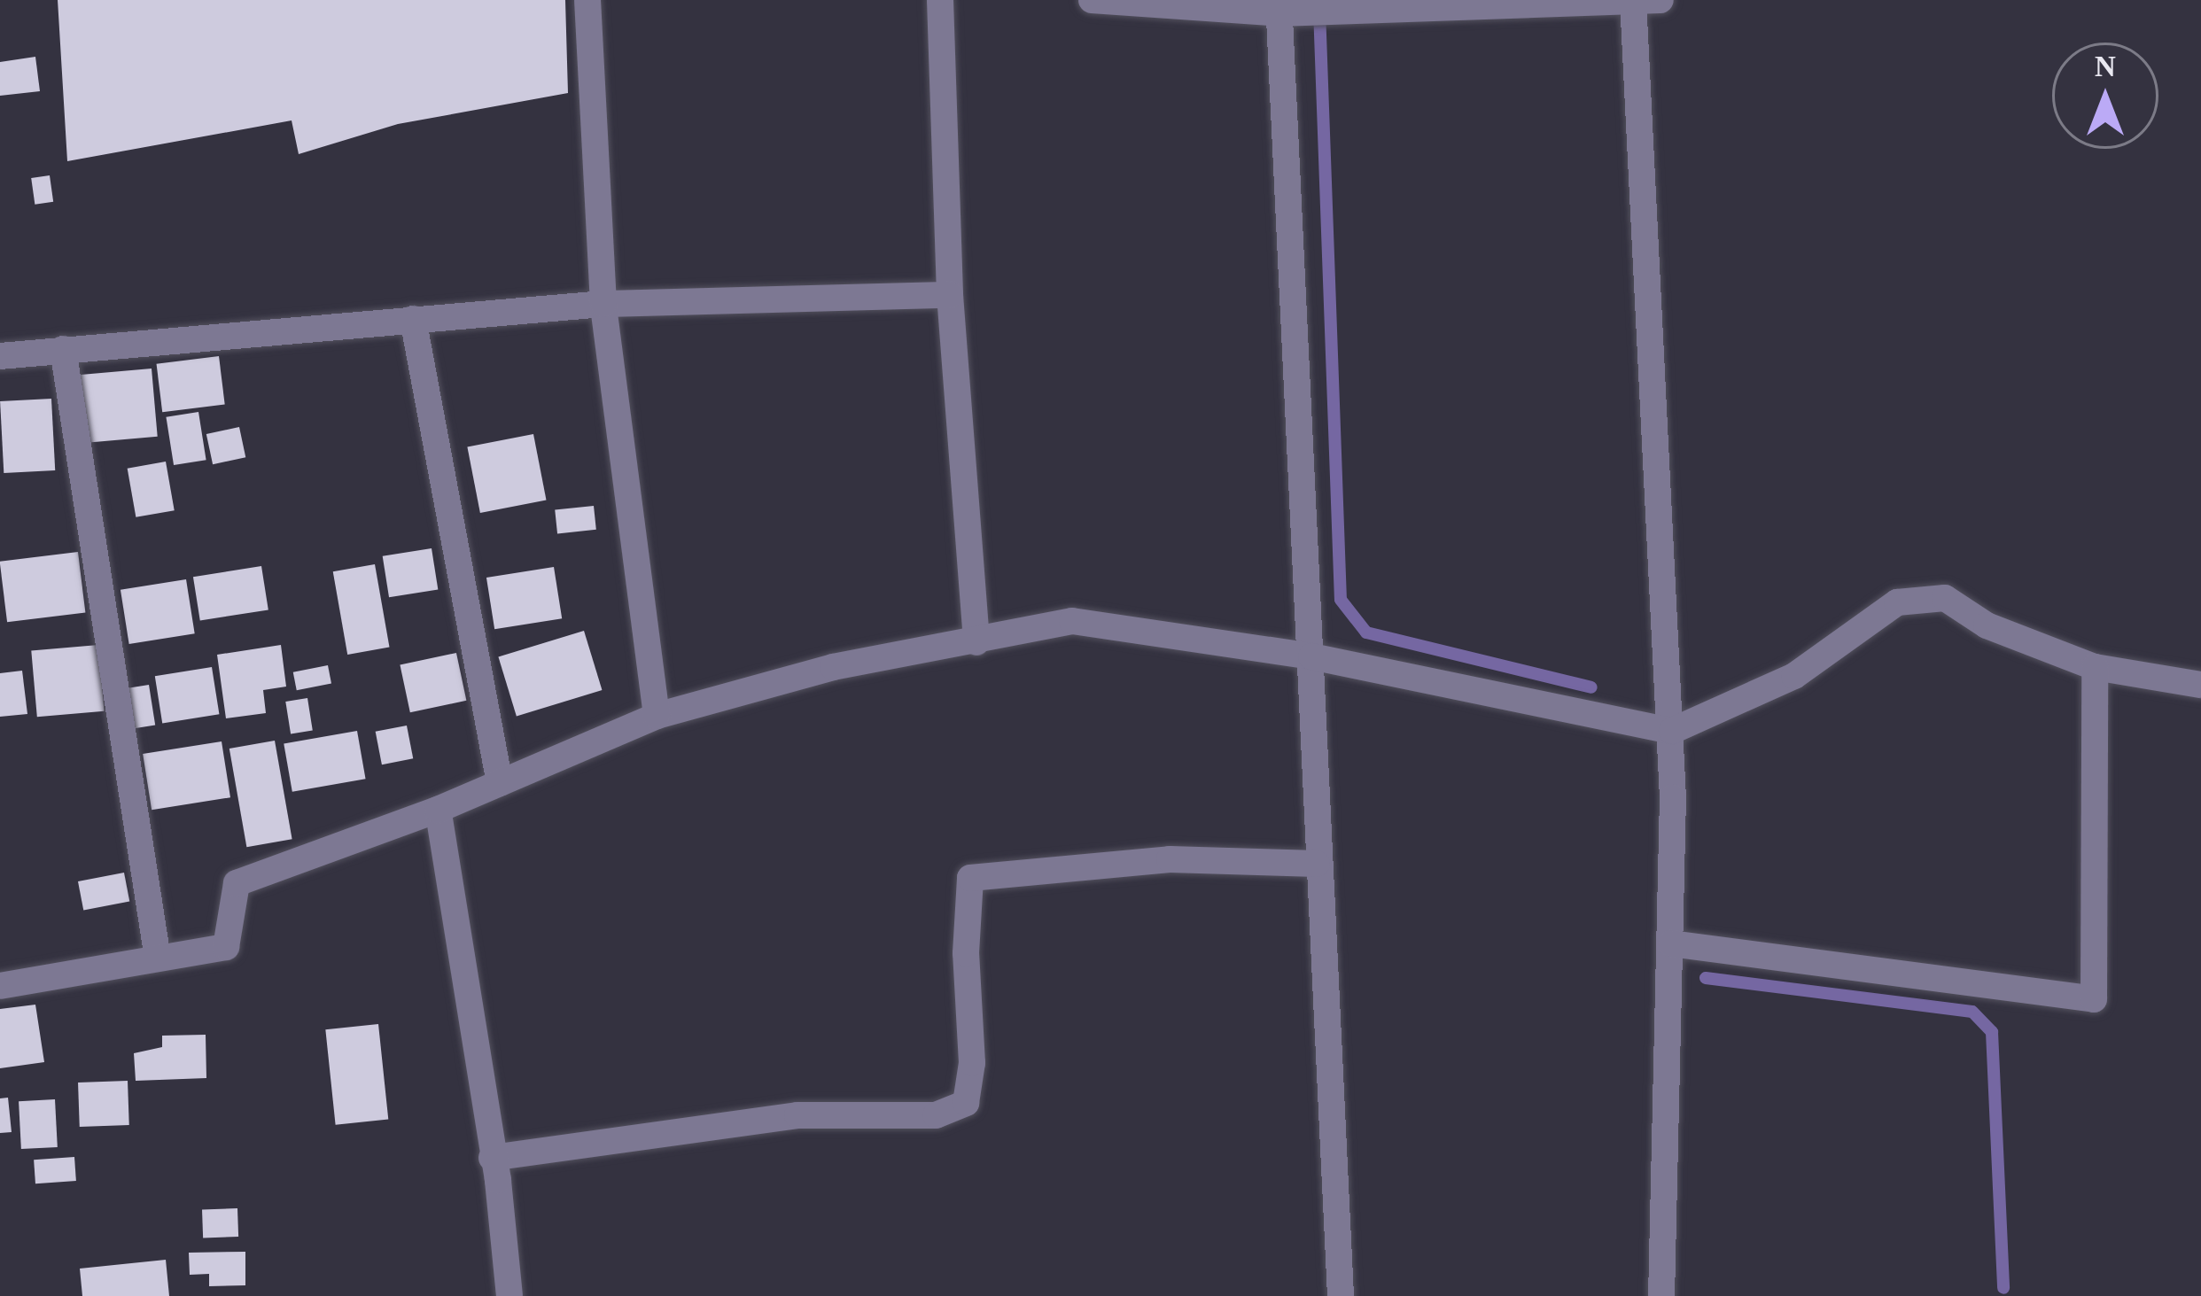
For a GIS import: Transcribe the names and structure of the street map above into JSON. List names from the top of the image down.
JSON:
{
  "north": "top"
}
